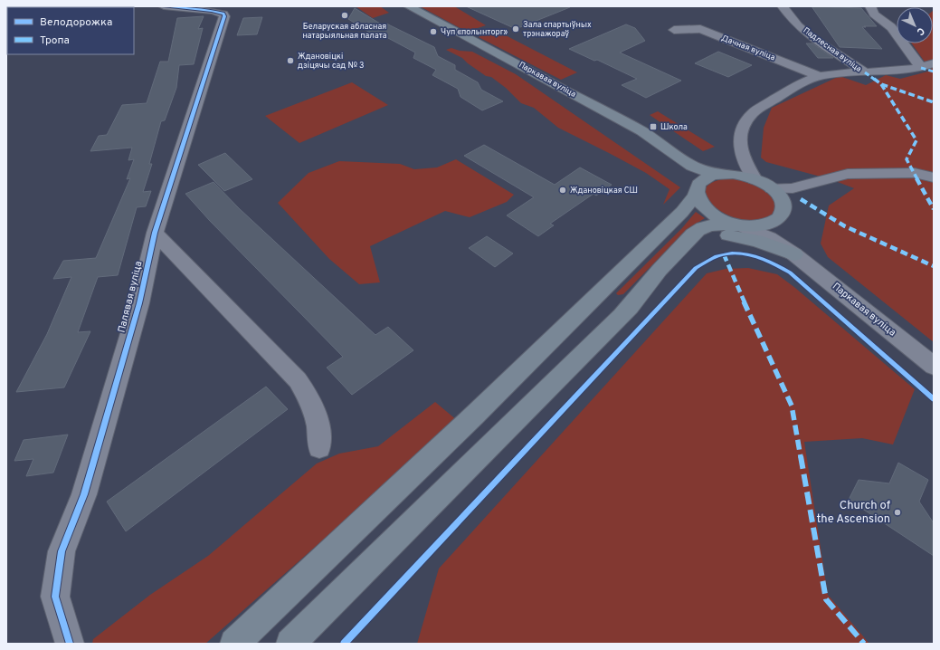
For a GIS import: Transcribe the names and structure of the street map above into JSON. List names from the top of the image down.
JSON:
{
  "streets": {
    "main road": ["Паркавая вуліца"],
    "street": ["Дачная вуліца", "Падлесная вуліца", "Палявая вуліца"]
  },
  "crossings": [
    ["Дачная вуліца", "Падлесная вуліца"],
    ["Падлесная вуліца", "Паркавая вуліца"]
  ],
  "places": {
    "other": [
      "Беларуская абласная натарыяльная палата",
      "Зала спартыўных трэнажораў",
      "Чуп «полынторг»",
      "Ждановіцкі дзіцячы сад № 3",
      "Ждановіцкая СШ",
      "Church of the Ascension"
    ],
    "transit": ["Школа"]
  },
  "legend": ["Велодорожка", "Тропа"],
  "north": "bottom right"
}
